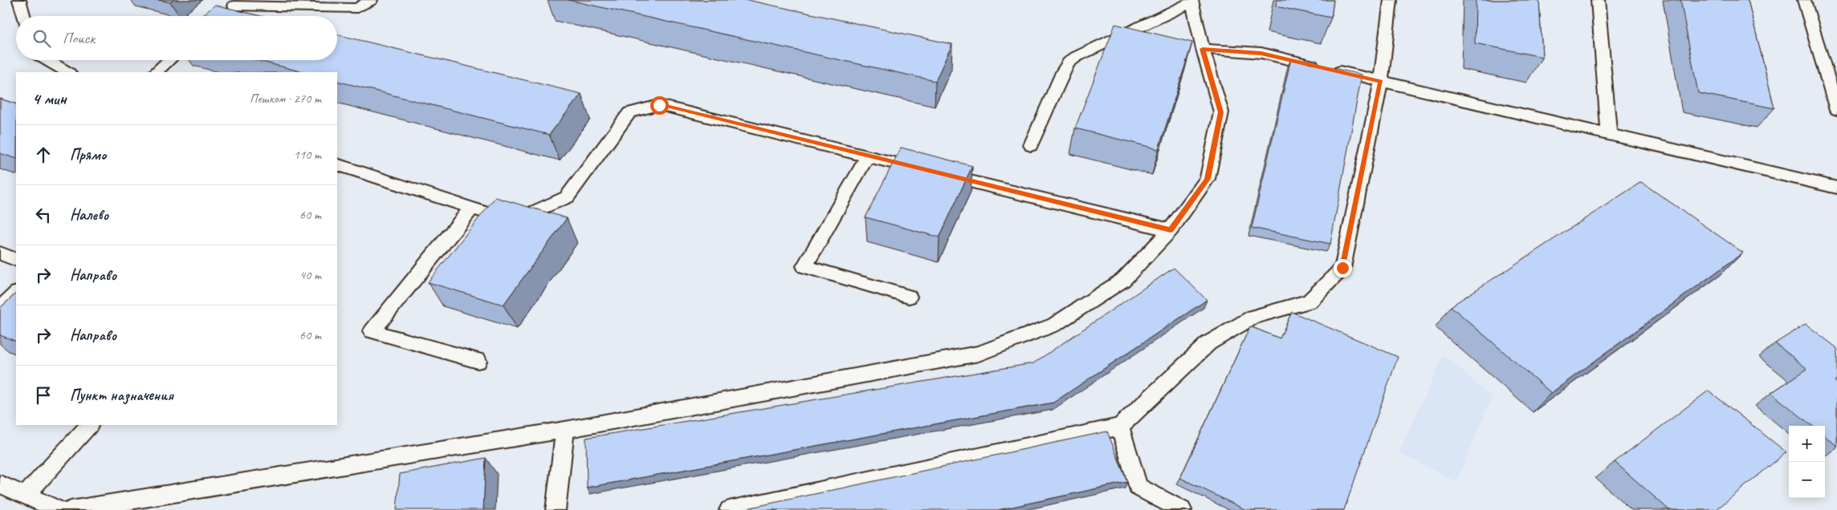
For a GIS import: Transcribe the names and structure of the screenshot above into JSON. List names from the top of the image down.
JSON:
{
  "page": {
    "search": "Поиск",
    "heading": ["4 мин", "Пешком · 270 m"],
    "list": [
      ["Прямо", "110 m"],
      ["Налево", "60 m"],
      ["Направо", "40 m"],
      ["Направо", "60 m"],
      "Пункт назначения"
    ],
    "map_buttons": ["+", "−"]
  }
}
